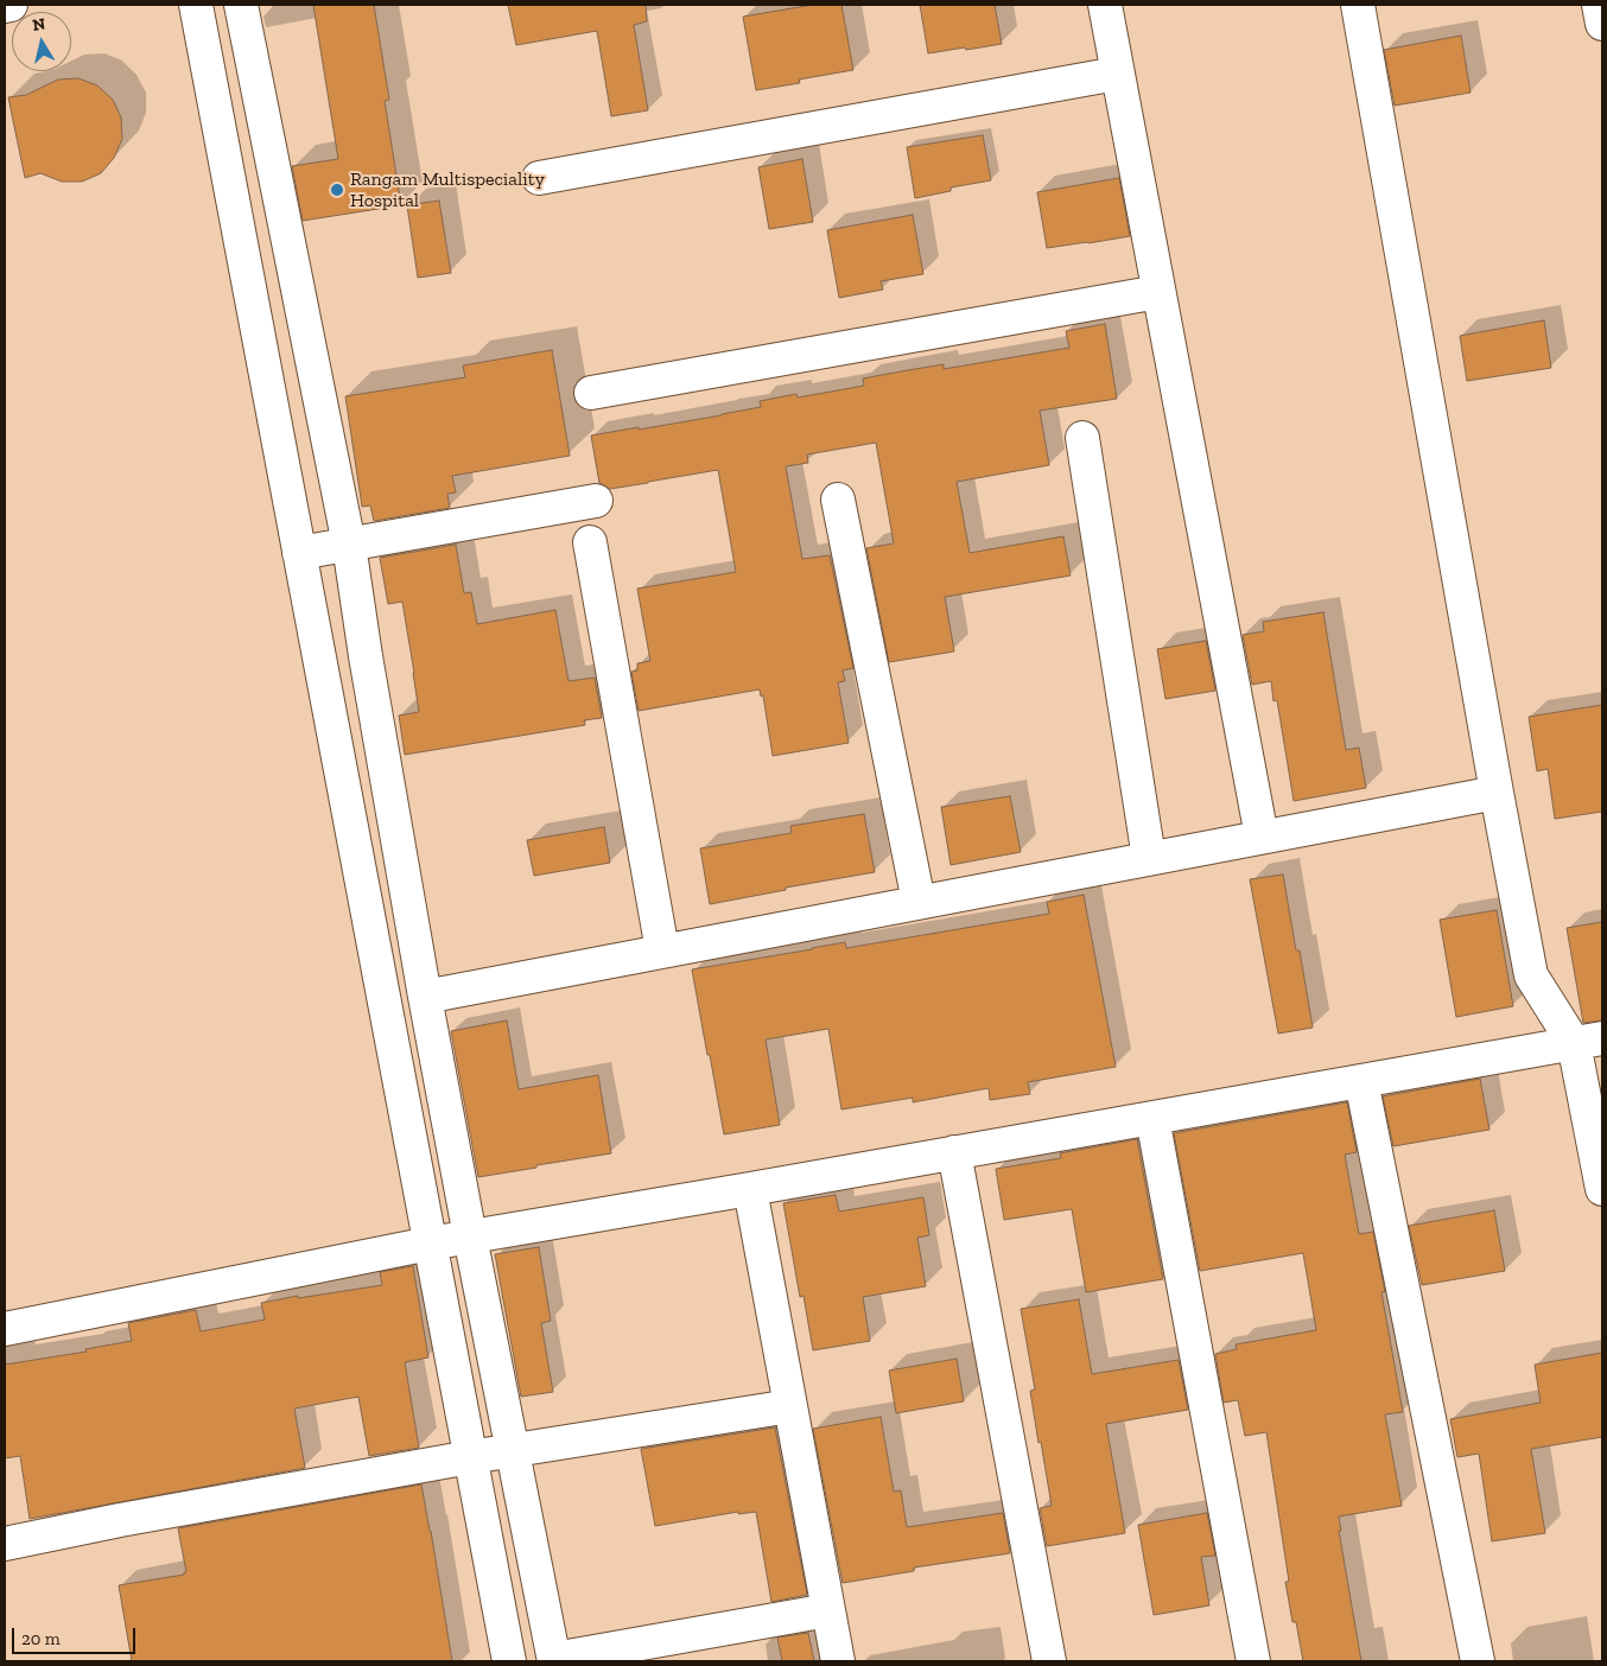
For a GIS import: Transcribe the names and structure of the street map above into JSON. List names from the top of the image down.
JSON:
{
  "places": ["Rangam Multispeciality Hospital"],
  "scale_bar": "20 m",
  "north": "top"
}
